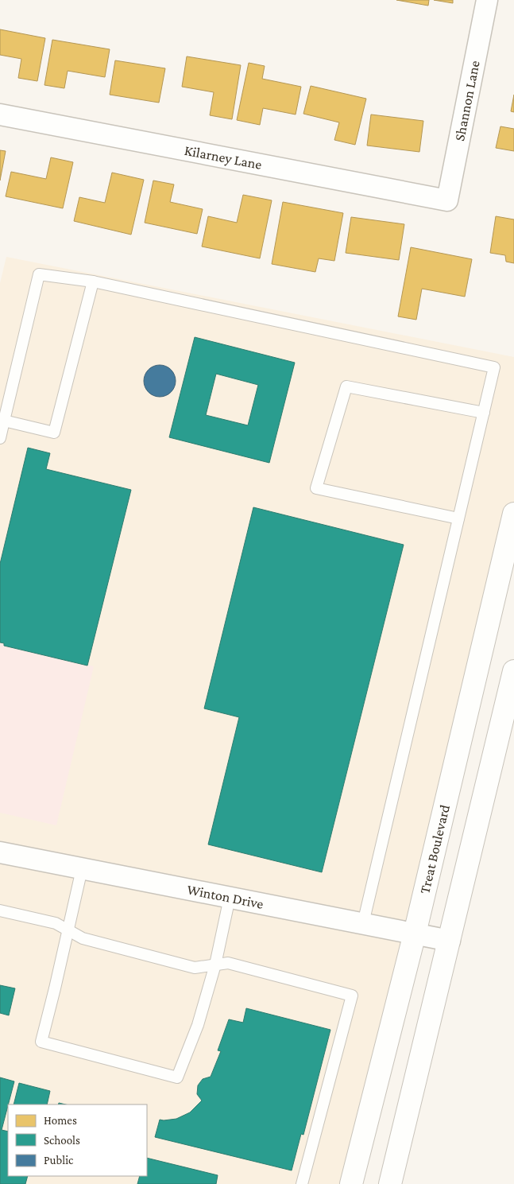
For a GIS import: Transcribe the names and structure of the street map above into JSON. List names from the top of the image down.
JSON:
{
  "streets": {
    "main road": ["Treat Boulevard"],
    "street": ["Shannon Lane", "Kilarney Lane", "Winton Drive"]
  },
  "crossings": [
    ["Shannon Lane", "Kilarney Lane"],
    ["Treat Boulevard", "Winton Drive"]
  ],
  "legend": ["Homes", "Schools", "Public"]
}
